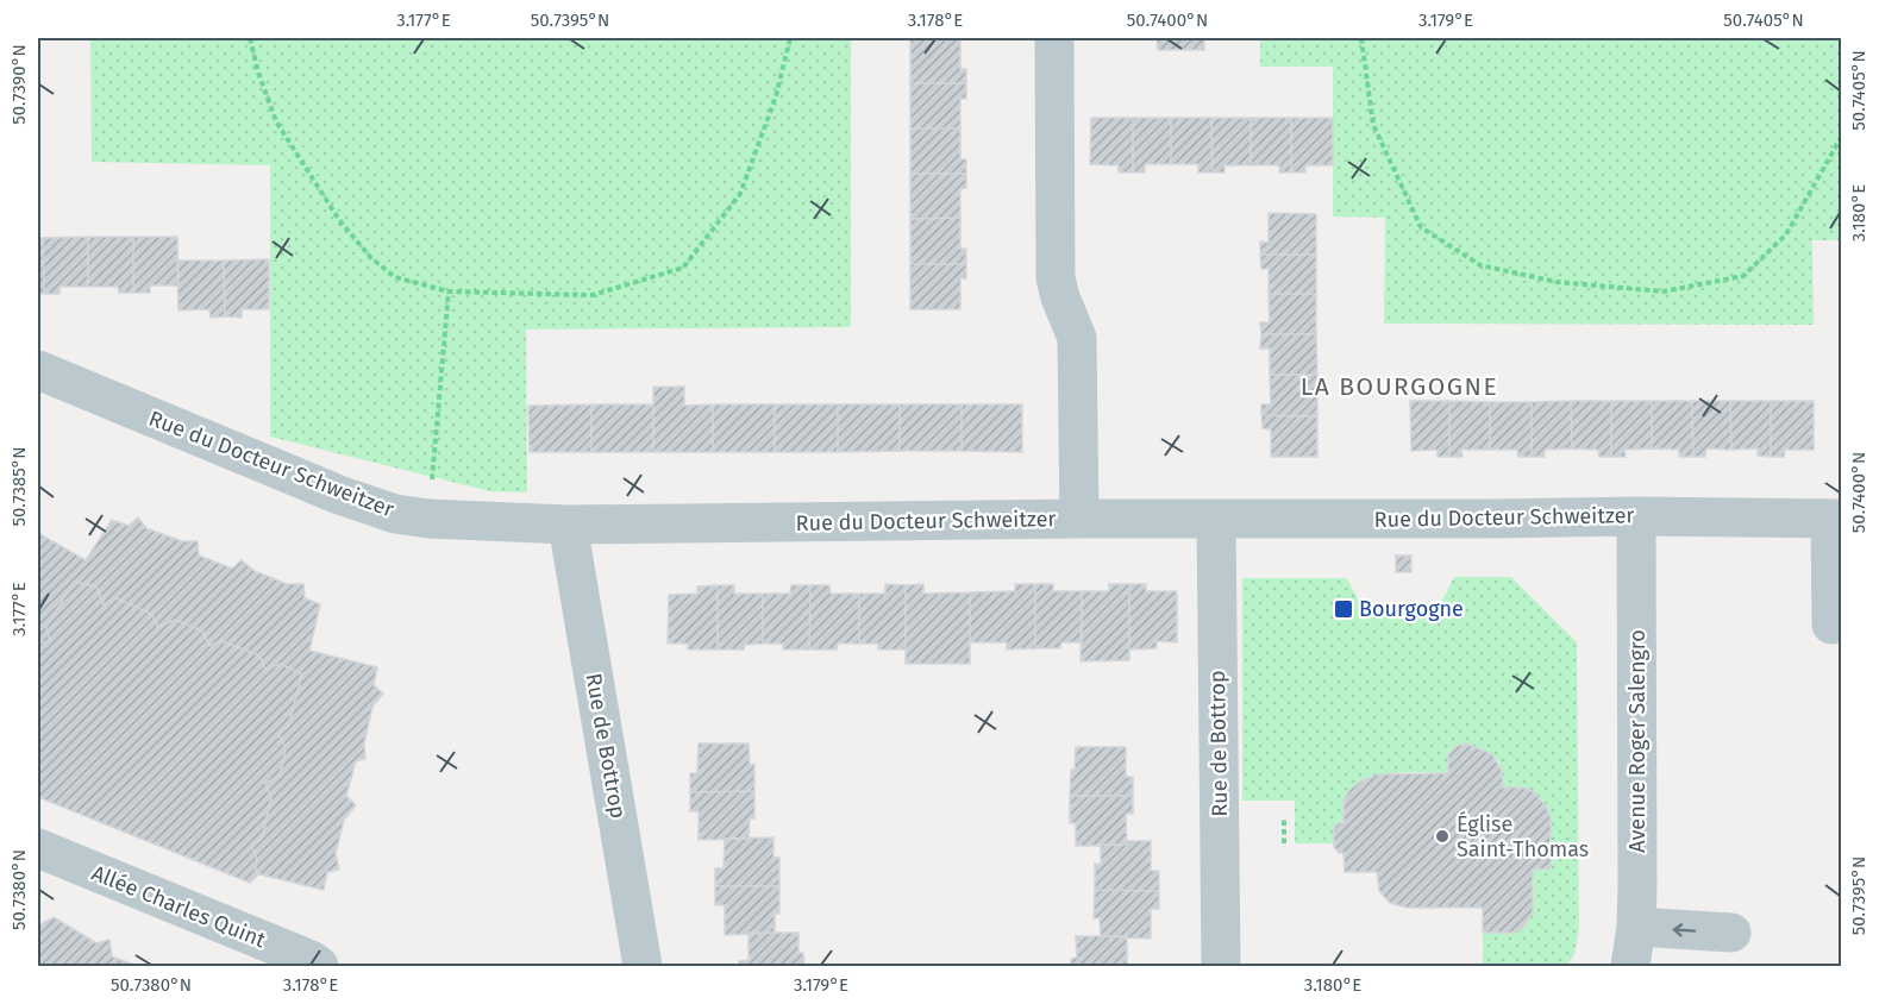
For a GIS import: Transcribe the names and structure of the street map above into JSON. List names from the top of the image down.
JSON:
{
  "streets": {
    "street": [
      "Rue du Docteur Schweitzer",
      "Avenue Roger Salengro",
      "Rue de Bottrop",
      "Allée Charles Quint"
    ]
  },
  "crossings": [
    ["Rue du Docteur Schweitzer", "Avenue Roger Salengro"],
    ["Rue du Docteur Schweitzer", "Rue de Bottrop"]
  ],
  "districts": ["LA BOURGOGNE"],
  "places": {
    "transit": ["Bourgogne"],
    "other": ["Église Saint-Thomas"]
  },
  "coordinates": [
    "3.177°E",
    "50.7395°N",
    "3.178°E",
    "50.7400°N",
    "3.179°E",
    "50.7405°N",
    "50.7390°N",
    "3.180°E",
    "50.7385°N",
    "50.7380°N"
  ]
}
